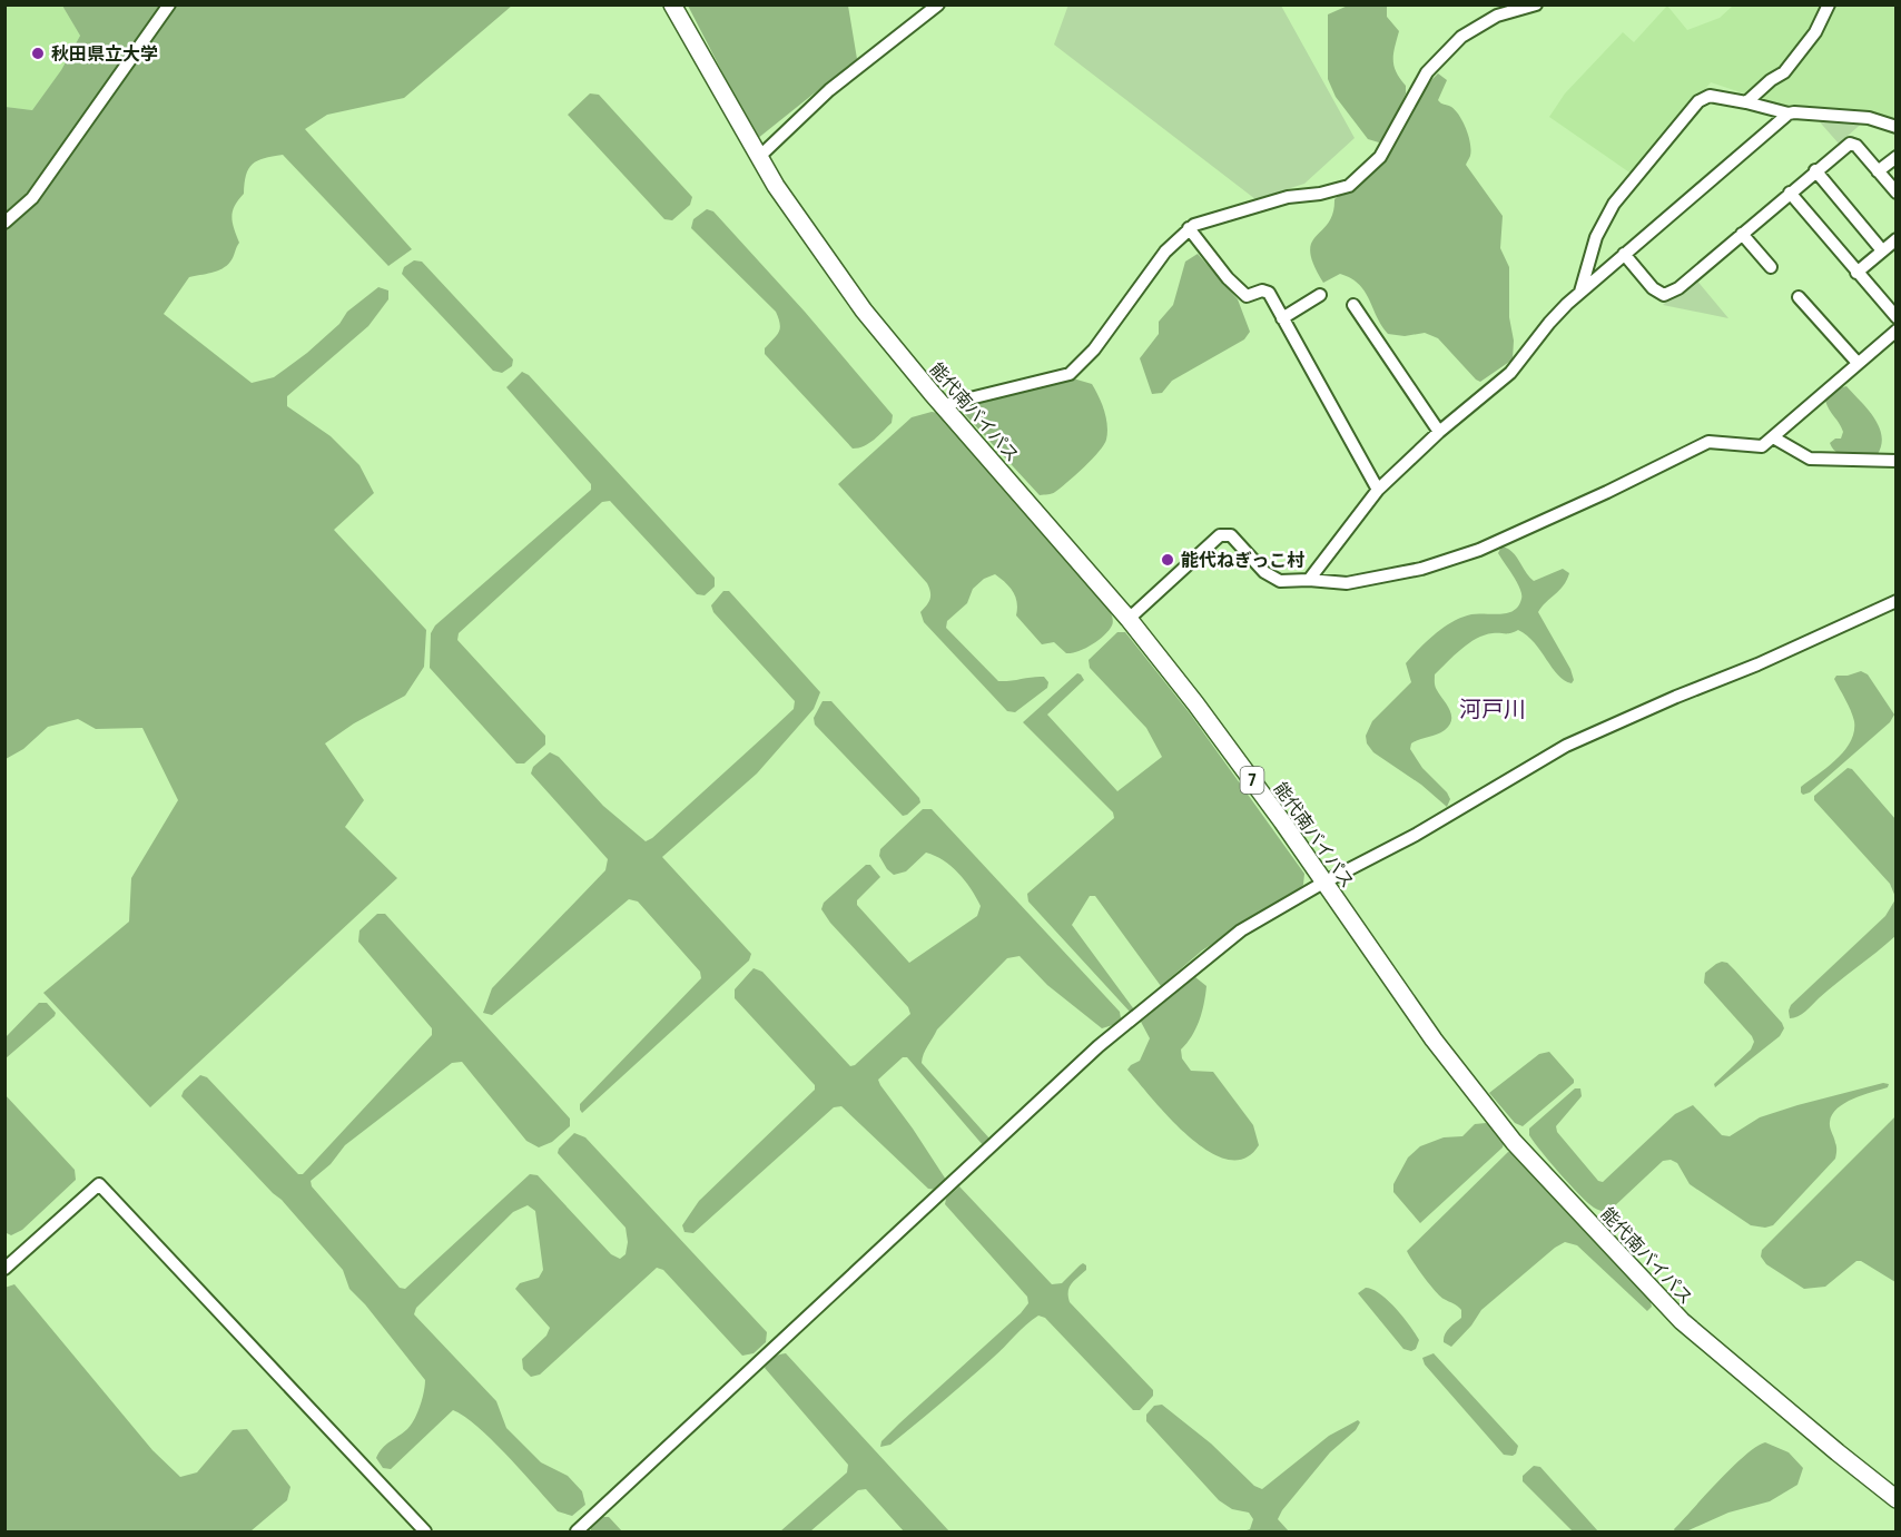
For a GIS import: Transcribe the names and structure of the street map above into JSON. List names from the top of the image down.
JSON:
{
  "streets": {
    "highway": ["能代南バイパス", "7"]
  },
  "districts": ["河戸川"],
  "places": ["秋田県立大学", "能代ねぎっこ村"]
}
